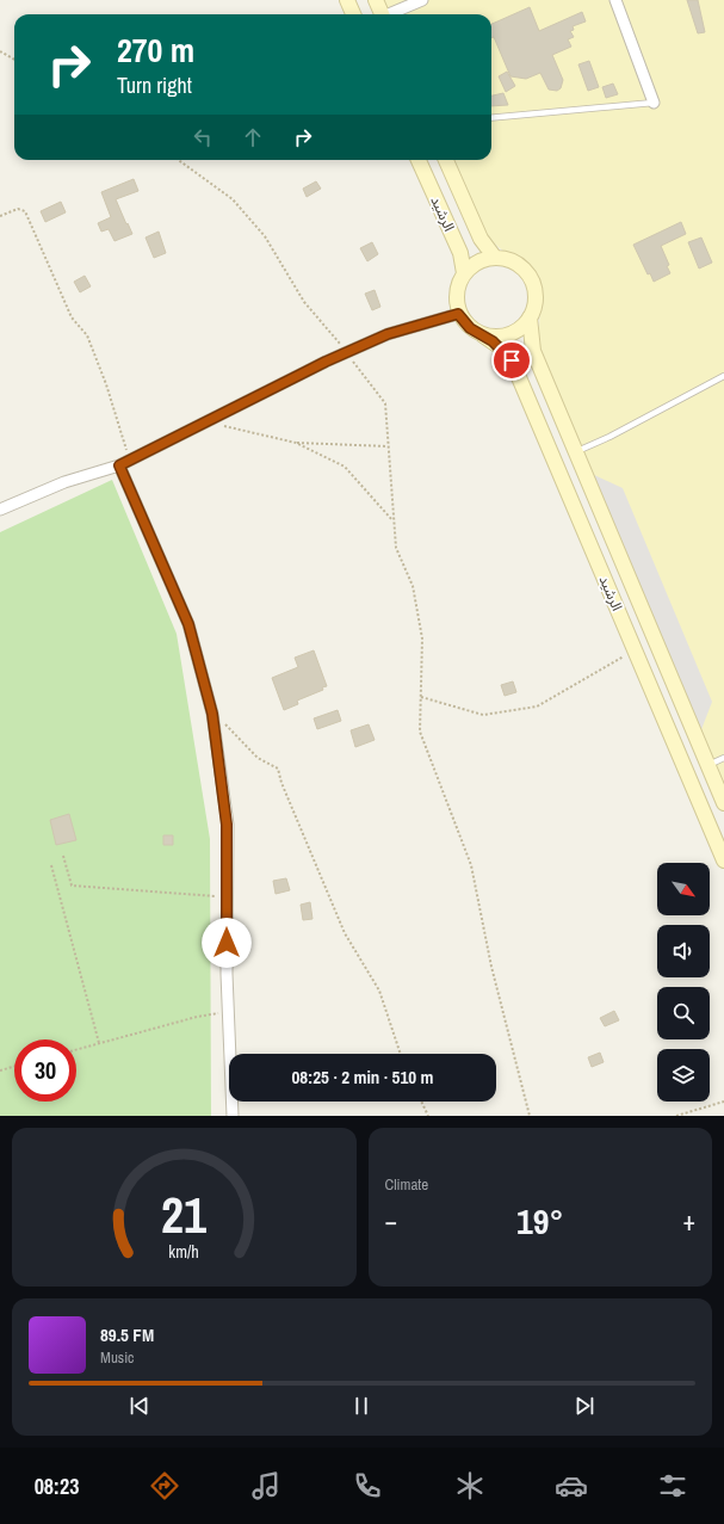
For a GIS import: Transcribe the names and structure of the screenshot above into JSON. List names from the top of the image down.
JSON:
{
  "streets": {
    "street": ["الرشيد"]
  },
  "north": "bottom right",
  "page": {
    "turn": ["270 m", "Turn right"],
    "limit": "30",
    "trip": "08:25 · 2 min · 510 m",
    "tile": "Climate",
    "heat": ["−", "19°", "+"],
    "song": ["89.5 FM", "Music"],
    "tabs": "08:23",
    "gauge": ["21", "km/h"]
  }
}
